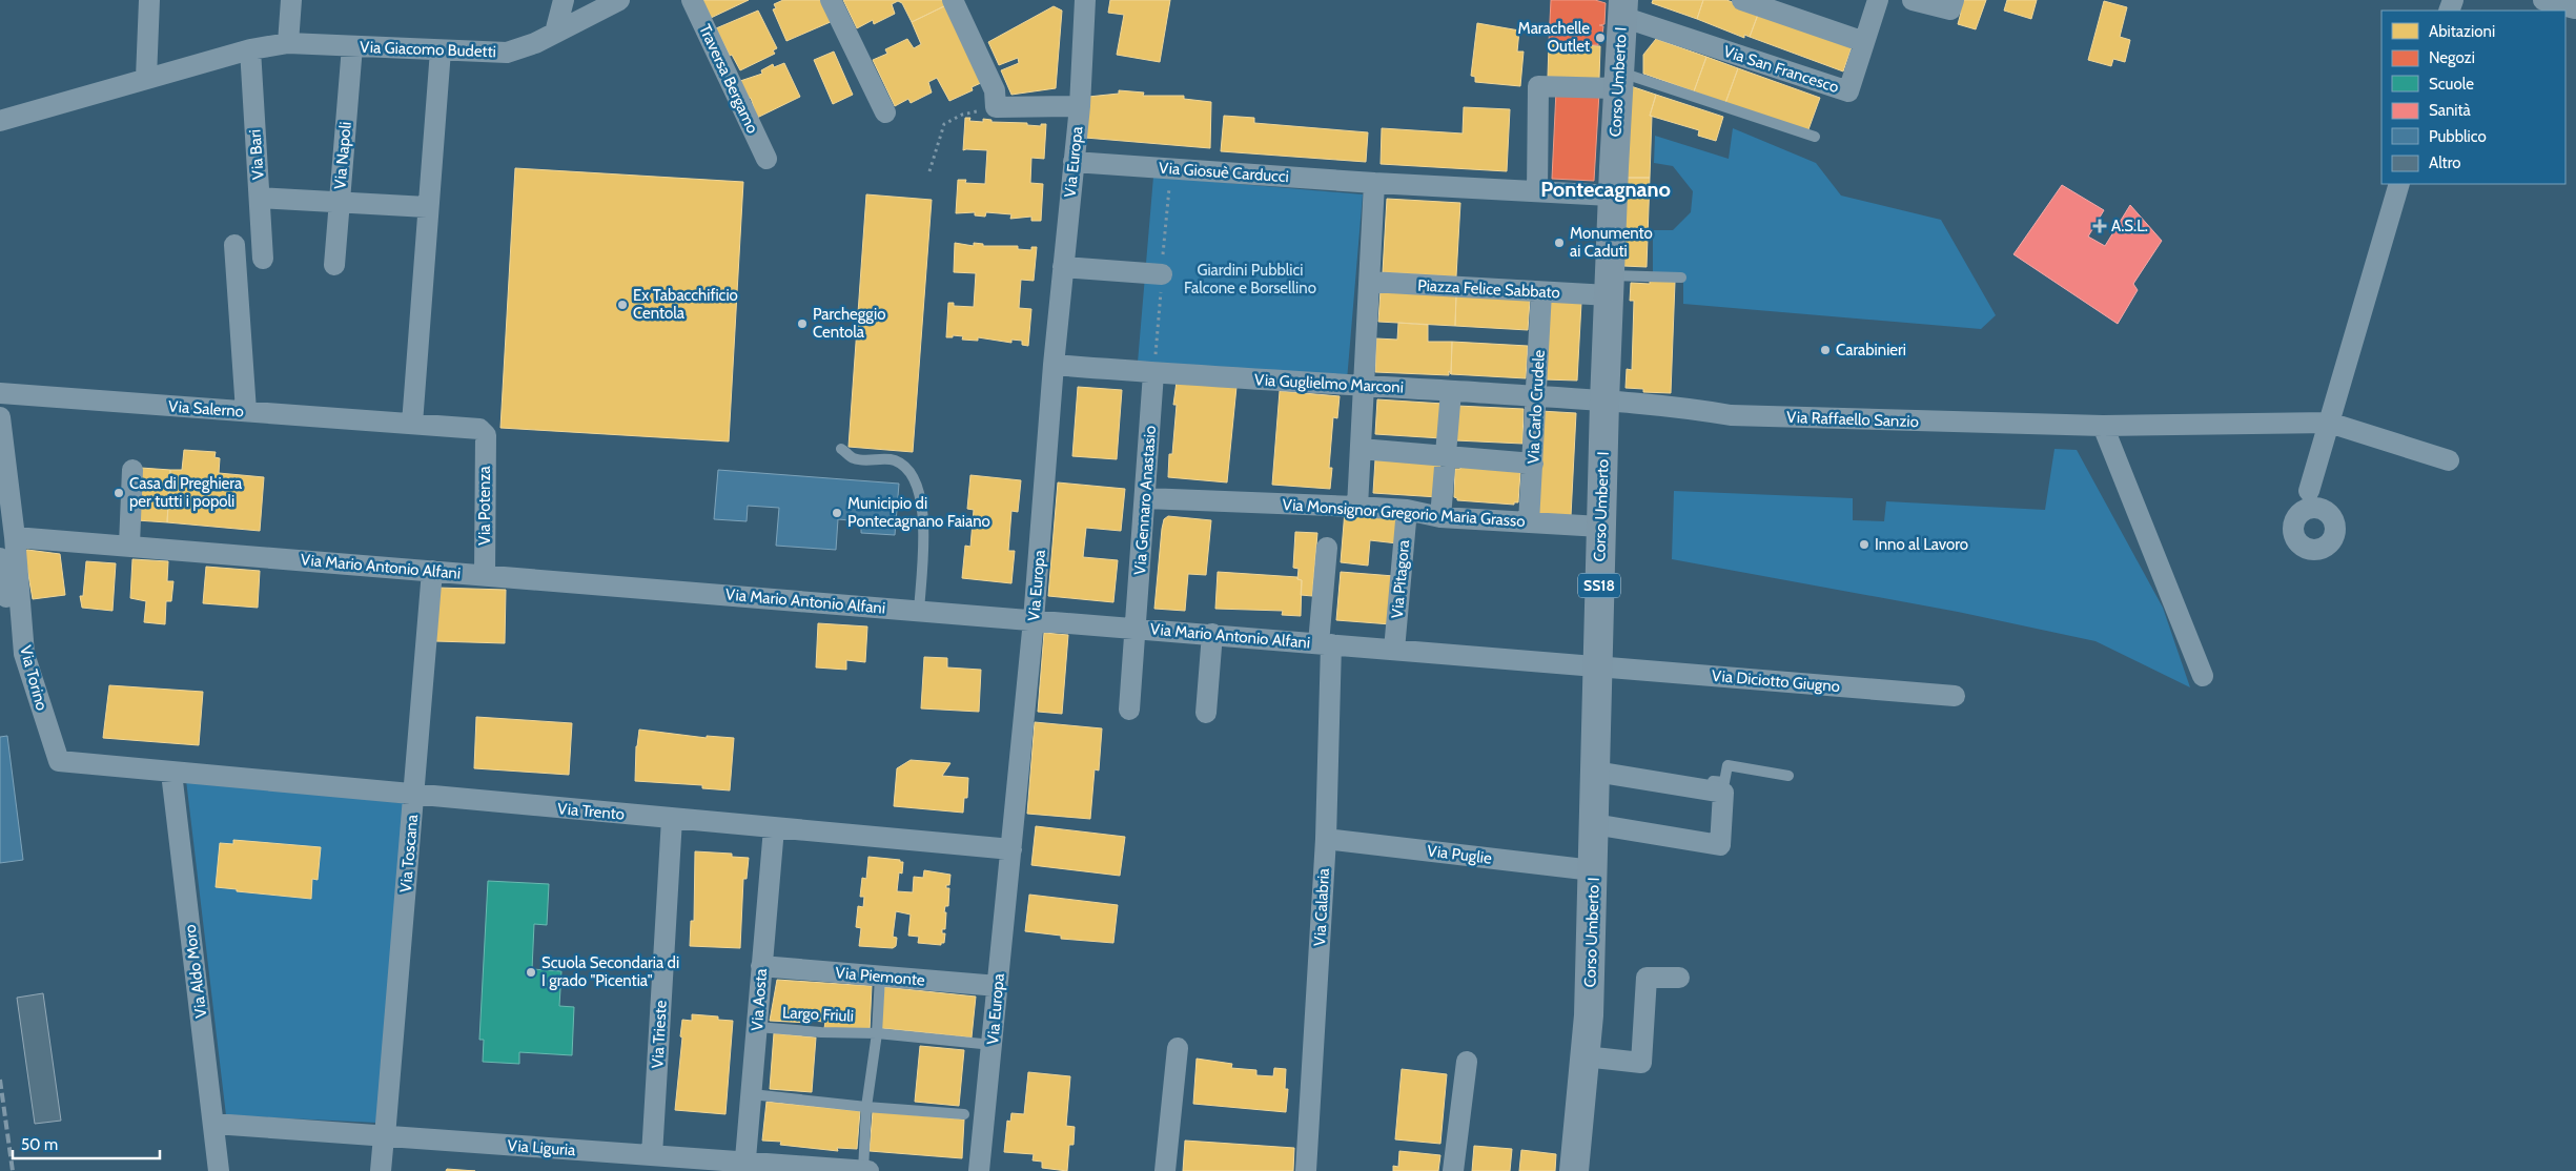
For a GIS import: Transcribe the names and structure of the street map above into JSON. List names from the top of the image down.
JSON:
{
  "streets": {
    "main road": ["Corso Umberto I", "SS18"],
    "street": [
      "Via Giacomo Budetti",
      "Via San Francesco",
      "Traversa Bergamo",
      "Via Bari",
      "Via Napoli",
      "Via Europa",
      "Via Giosuè Carducci",
      "Piazza Felice Sabbato",
      "Via Guglielmo Marconi",
      "Via Carlo Crudele",
      "Via Salerno",
      "Via Raffaello Sanzio",
      "Via Gennaro Anastasio",
      "Via Potenza",
      "Via Monsignor Gregorio Maria Grasso",
      "Via Mario Antonio Alfani",
      "Via Pitagora",
      "Via Torino",
      "Via Diciotto Giugno",
      "Via Trento",
      "Via Toscana",
      "Via Puglie",
      "Via Calabria",
      "Via Aldo Moro",
      "Via Piemonte",
      "Via Aosta",
      "Via Trieste",
      "Via Liguria"
    ],
    "lane": ["Largo Friuli"]
  },
  "crossings": [
    ["Via Giacomo Budetti", "Via Bari"],
    ["Via Giacomo Budetti", "Via Napoli"],
    ["Via San Francesco", "Corso Umberto I"],
    ["Corso Umberto I", "Piazza Felice Sabbato"],
    ["Corso Umberto I", "Via Guglielmo Marconi"],
    ["Corso Umberto I", "Via Raffaello Sanzio"],
    ["Corso Umberto I", "Via Monsignor Gregorio Maria Grasso"],
    ["Corso Umberto I", "Via Mario Antonio Alfani"],
    ["Corso Umberto I", "Via Diciotto Giugno"],
    ["Corso Umberto I", "Via Puglie"],
    ["Via Europa", "Via Giosuè Carducci"],
    ["Via Europa", "Via Guglielmo Marconi"],
    ["Via Europa", "Via Mario Antonio Alfani"],
    ["Via Europa", "Via Trento"],
    ["Via Europa", "Via Piemonte"],
    ["Via Europa", "Largo Friuli"],
    ["Piazza Felice Sabbato", "Via Carlo Crudele"],
    ["Via Guglielmo Marconi", "Via Carlo Crudele"],
    ["Via Guglielmo Marconi", "Via Raffaello Sanzio"],
    ["Via Guglielmo Marconi", "Via Gennaro Anastasio"],
    ["Via Carlo Crudele", "Via Monsignor Gregorio Maria Grasso"],
    ["Via Salerno", "Via Potenza"],
    ["Via Gennaro Anastasio", "Via Monsignor Gregorio Maria Grasso"],
    ["Via Gennaro Anastasio", "Via Mario Antonio Alfani"],
    ["Via Potenza", "Via Mario Antonio Alfani"],
    ["Via Monsignor Gregorio Maria Grasso", "Via Pitagora"],
    ["Via Mario Antonio Alfani", "Via Pitagora"],
    ["Via Mario Antonio Alfani", "Via Torino"],
    ["Via Mario Antonio Alfani", "Via Diciotto Giugno"],
    ["Via Mario Antonio Alfani", "Via Toscana"],
    ["Via Mario Antonio Alfani", "Via Calabria"],
    ["Via Torino", "Via Trento"],
    ["Via Torino", "Via Aldo Moro"],
    ["Via Trento", "Via Toscana"],
    ["Via Trento", "Via Aldo Moro"],
    ["Via Trento", "Via Aosta"],
    ["Via Trento", "Via Trieste"],
    ["Via Toscana", "Via Liguria"],
    ["Via Puglie", "Via Calabria"],
    ["Via Aldo Moro", "Via Liguria"],
    ["Via Piemonte", "Via Aosta"],
    ["Via Aosta", "Largo Friuli"],
    ["Via Aosta", "Via Liguria"],
    ["Via Trieste", "Via Liguria"]
  ],
  "districts": ["Pontecagnano"],
  "parks": ["Giardini Pubblici Falcone e Borsellino"],
  "places": {
    "other": [
      "Marachelle Outlet",
      "Monumento ai Caduti",
      "Ex Tabacchificio Centola",
      "Parcheggio Centola",
      "Carabinieri",
      "Casa di Preghiera per tutti i popoli",
      "Municipio di Pontecagnano Faiano",
      "Inno al Lavoro",
      "Scuola Secondaria di I grado \"Picentia\""
    ],
    "health": ["A.S.L."]
  },
  "legend": [
    "Abitazioni",
    "Negozi",
    "Scuole",
    "Sanità",
    "Pubblico",
    "Altro"
  ],
  "scale_bar": "50 m"
}
